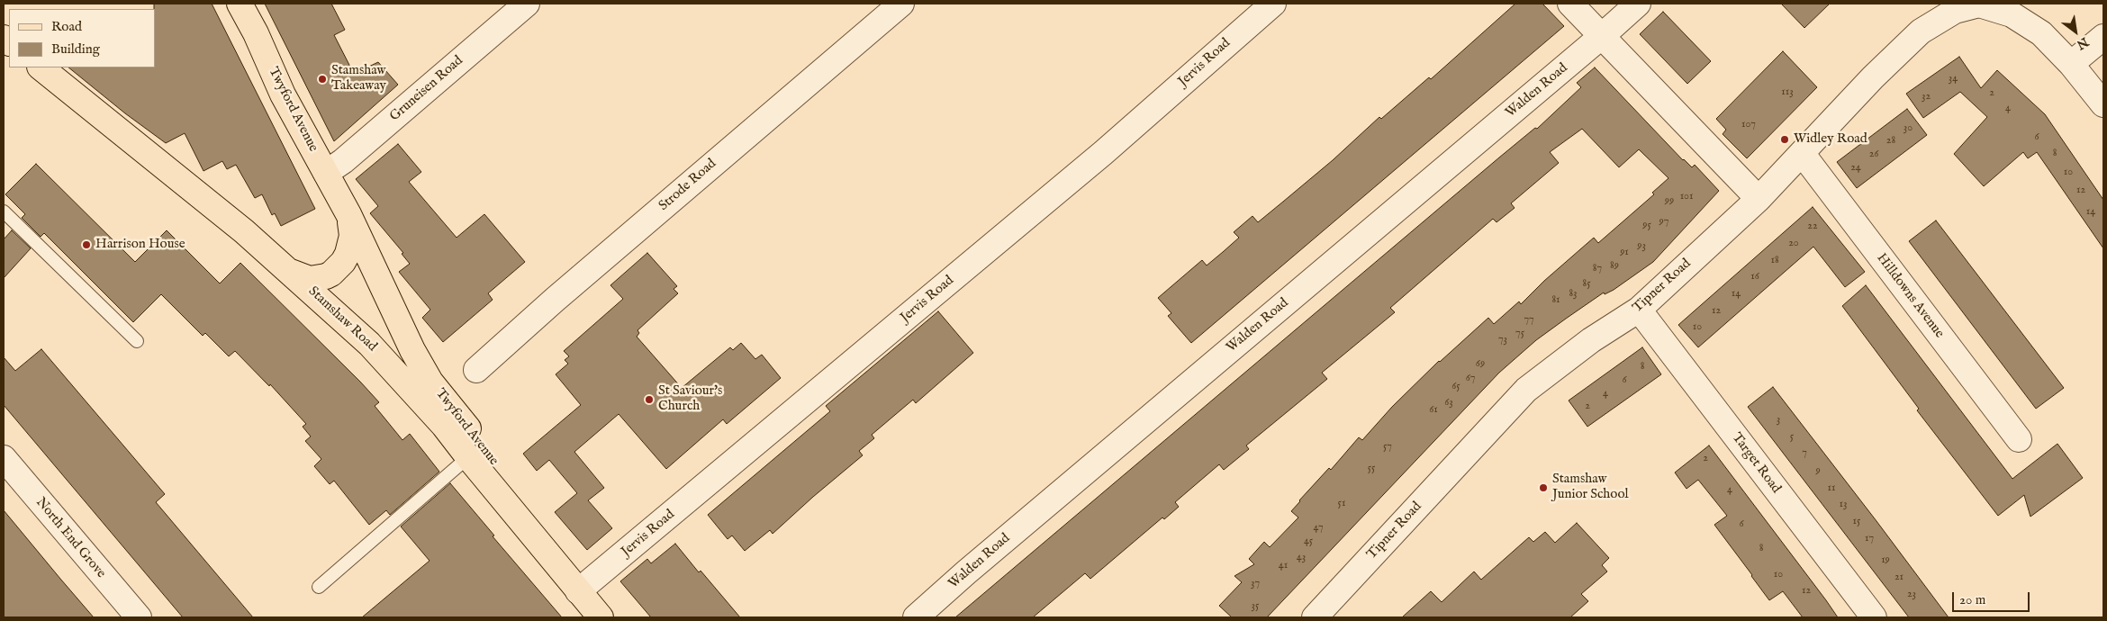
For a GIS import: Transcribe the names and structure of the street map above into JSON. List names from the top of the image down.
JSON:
{
  "streets": {
    "main road": ["Twyford Avenue", "Stamshaw Road"],
    "street": [
      "Jervis Road",
      "Gruneisen Road",
      "Walden Road",
      "Strode Road",
      "Tipner Road",
      "Hilldowns Avenue",
      "Target Road",
      "North End Grove"
    ]
  },
  "crossings": [
    ["Jervis Road", "Twyford Avenue"],
    ["Jervis Road", "Stamshaw Road"],
    ["Gruneisen Road", "Twyford Avenue"],
    ["Twyford Avenue", "Stamshaw Road"],
    ["Tipner Road", "Hilldowns Avenue"],
    ["Tipner Road", "Target Road"]
  ],
  "places": [
    "Stamshaw Takeaway",
    "Widley Road",
    "Harrison House",
    "St Saviour's Church",
    "Stamshaw Junior School"
  ],
  "house_numbers": [
    "34",
    "113",
    "2",
    "32",
    "4",
    "107",
    "30",
    "6",
    "28",
    "8",
    "26",
    "24",
    "10",
    "12",
    "101",
    "99",
    "14",
    "97",
    "95",
    "22",
    "20",
    "93",
    "91",
    "18",
    "89",
    "87",
    "16",
    "85",
    "83",
    "14",
    "81",
    "12",
    "77",
    "10",
    "75",
    "73",
    "69",
    "8",
    "67",
    "6",
    "65",
    "4",
    "63",
    "2",
    "61",
    "3",
    "5",
    "57",
    "7",
    "2",
    "55",
    "9",
    "11",
    "4",
    "51",
    "13",
    "15",
    "6",
    "47",
    "17",
    "45",
    "8",
    "43",
    "19",
    "41",
    "10",
    "21",
    "37",
    "12",
    "23",
    "35"
  ],
  "legend": ["Road", "Building"],
  "scale_bar": "20 m",
  "north": "bottom right"
}
